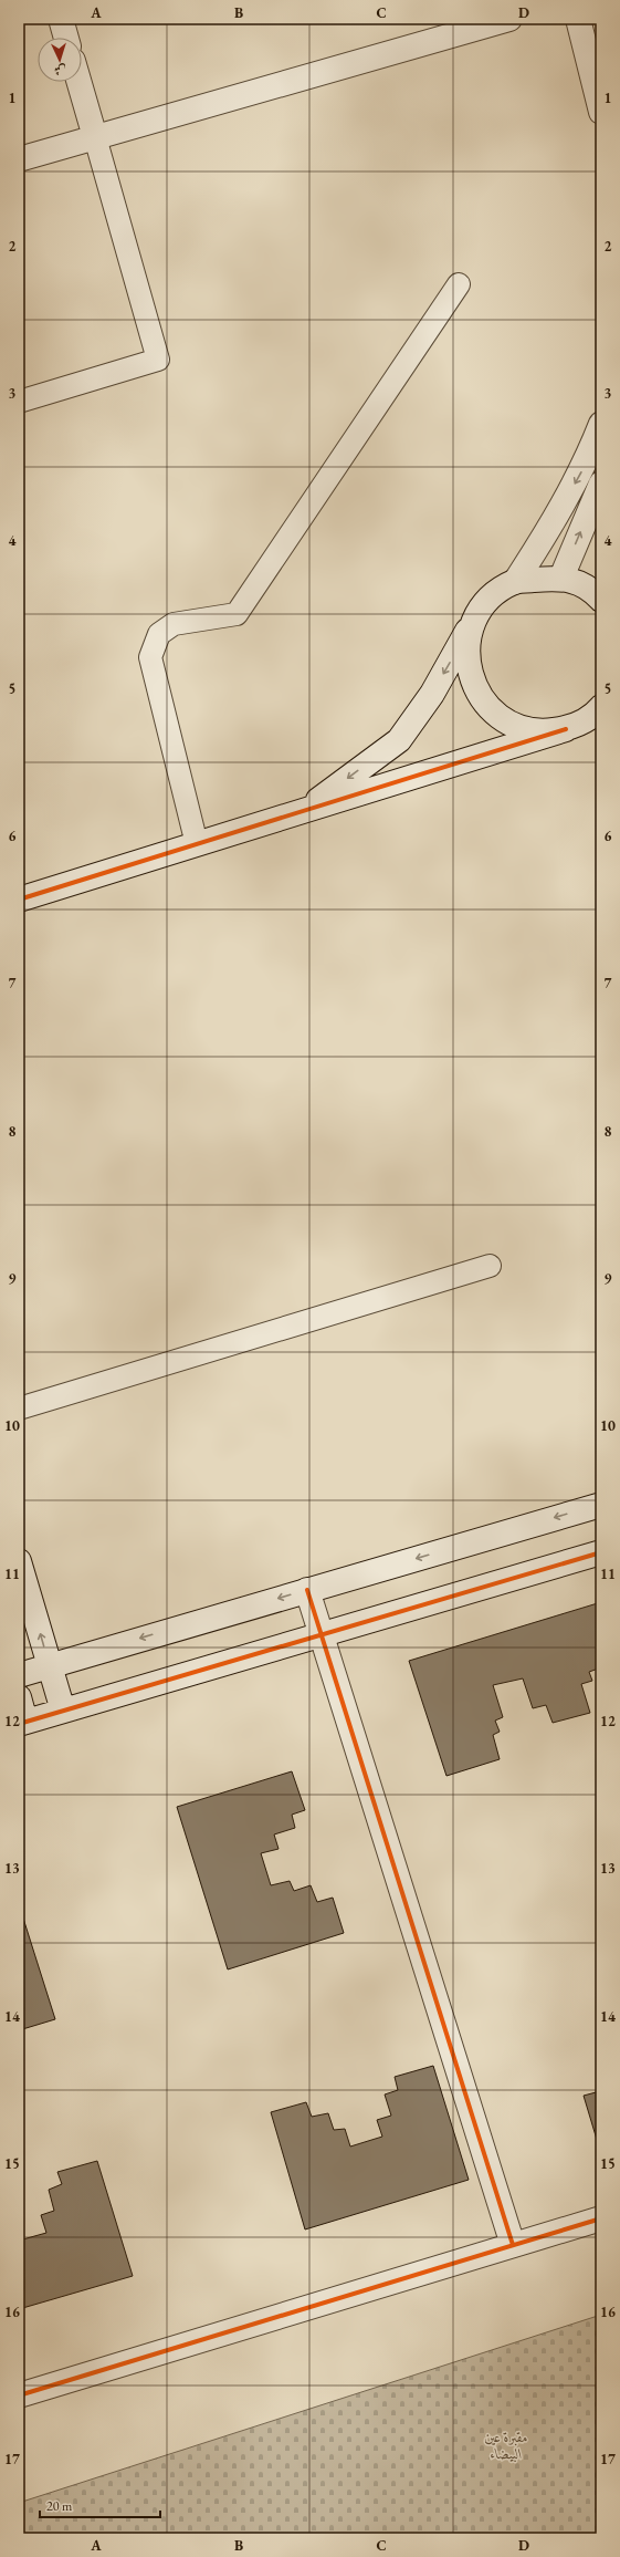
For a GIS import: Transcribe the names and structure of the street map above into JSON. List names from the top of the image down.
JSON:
{
  "parks": ["مقبرة عين البيضاء"],
  "scale_bar": "20 m",
  "north": "bottom",
  "grid": {
    "columns": [
      "A",
      "B",
      "C",
      "D"
    ],
    "rows": [
      "1",
      "2",
      "3",
      "4",
      "5",
      "6",
      "7",
      "8",
      "9",
      "10",
      "11",
      "12",
      "13",
      "14",
      "15",
      "16",
      "17"
    ]
  }
}
